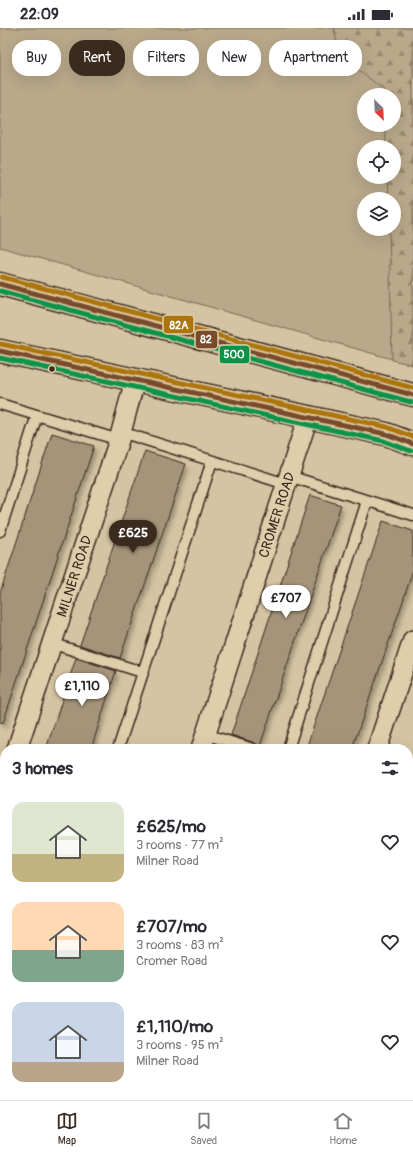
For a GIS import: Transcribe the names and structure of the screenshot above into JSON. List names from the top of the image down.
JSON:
{
  "streets": {
    "street": ["CROMER ROAD", "MILNER ROAD"]
  },
  "lines": ["transit line 82A", "transit line 82", "transit line 500"],
  "north": "bottom right",
  "page": {
    "status": "22:09",
    "chip": [
      "Buy",
      "Rent",
      "Filters",
      "New",
      "Apartment"
    ],
    "price": ["£625", "£707", "£1,110"],
    "heading": "3 homes",
    "list": [
      {
        "name": "£625/mo",
        "note": "3 rooms · 77 m² · Milner Road"
      },
      {
        "name": "£707/mo",
        "note": "3 rooms · 83 m² · Cromer Road"
      },
      {
        "name": "£1,110/mo",
        "note": "3 rooms · 95 m² · Milner Road"
      }
    ],
    "tabs": ["Map", "Saved", "Home"]
  }
}
